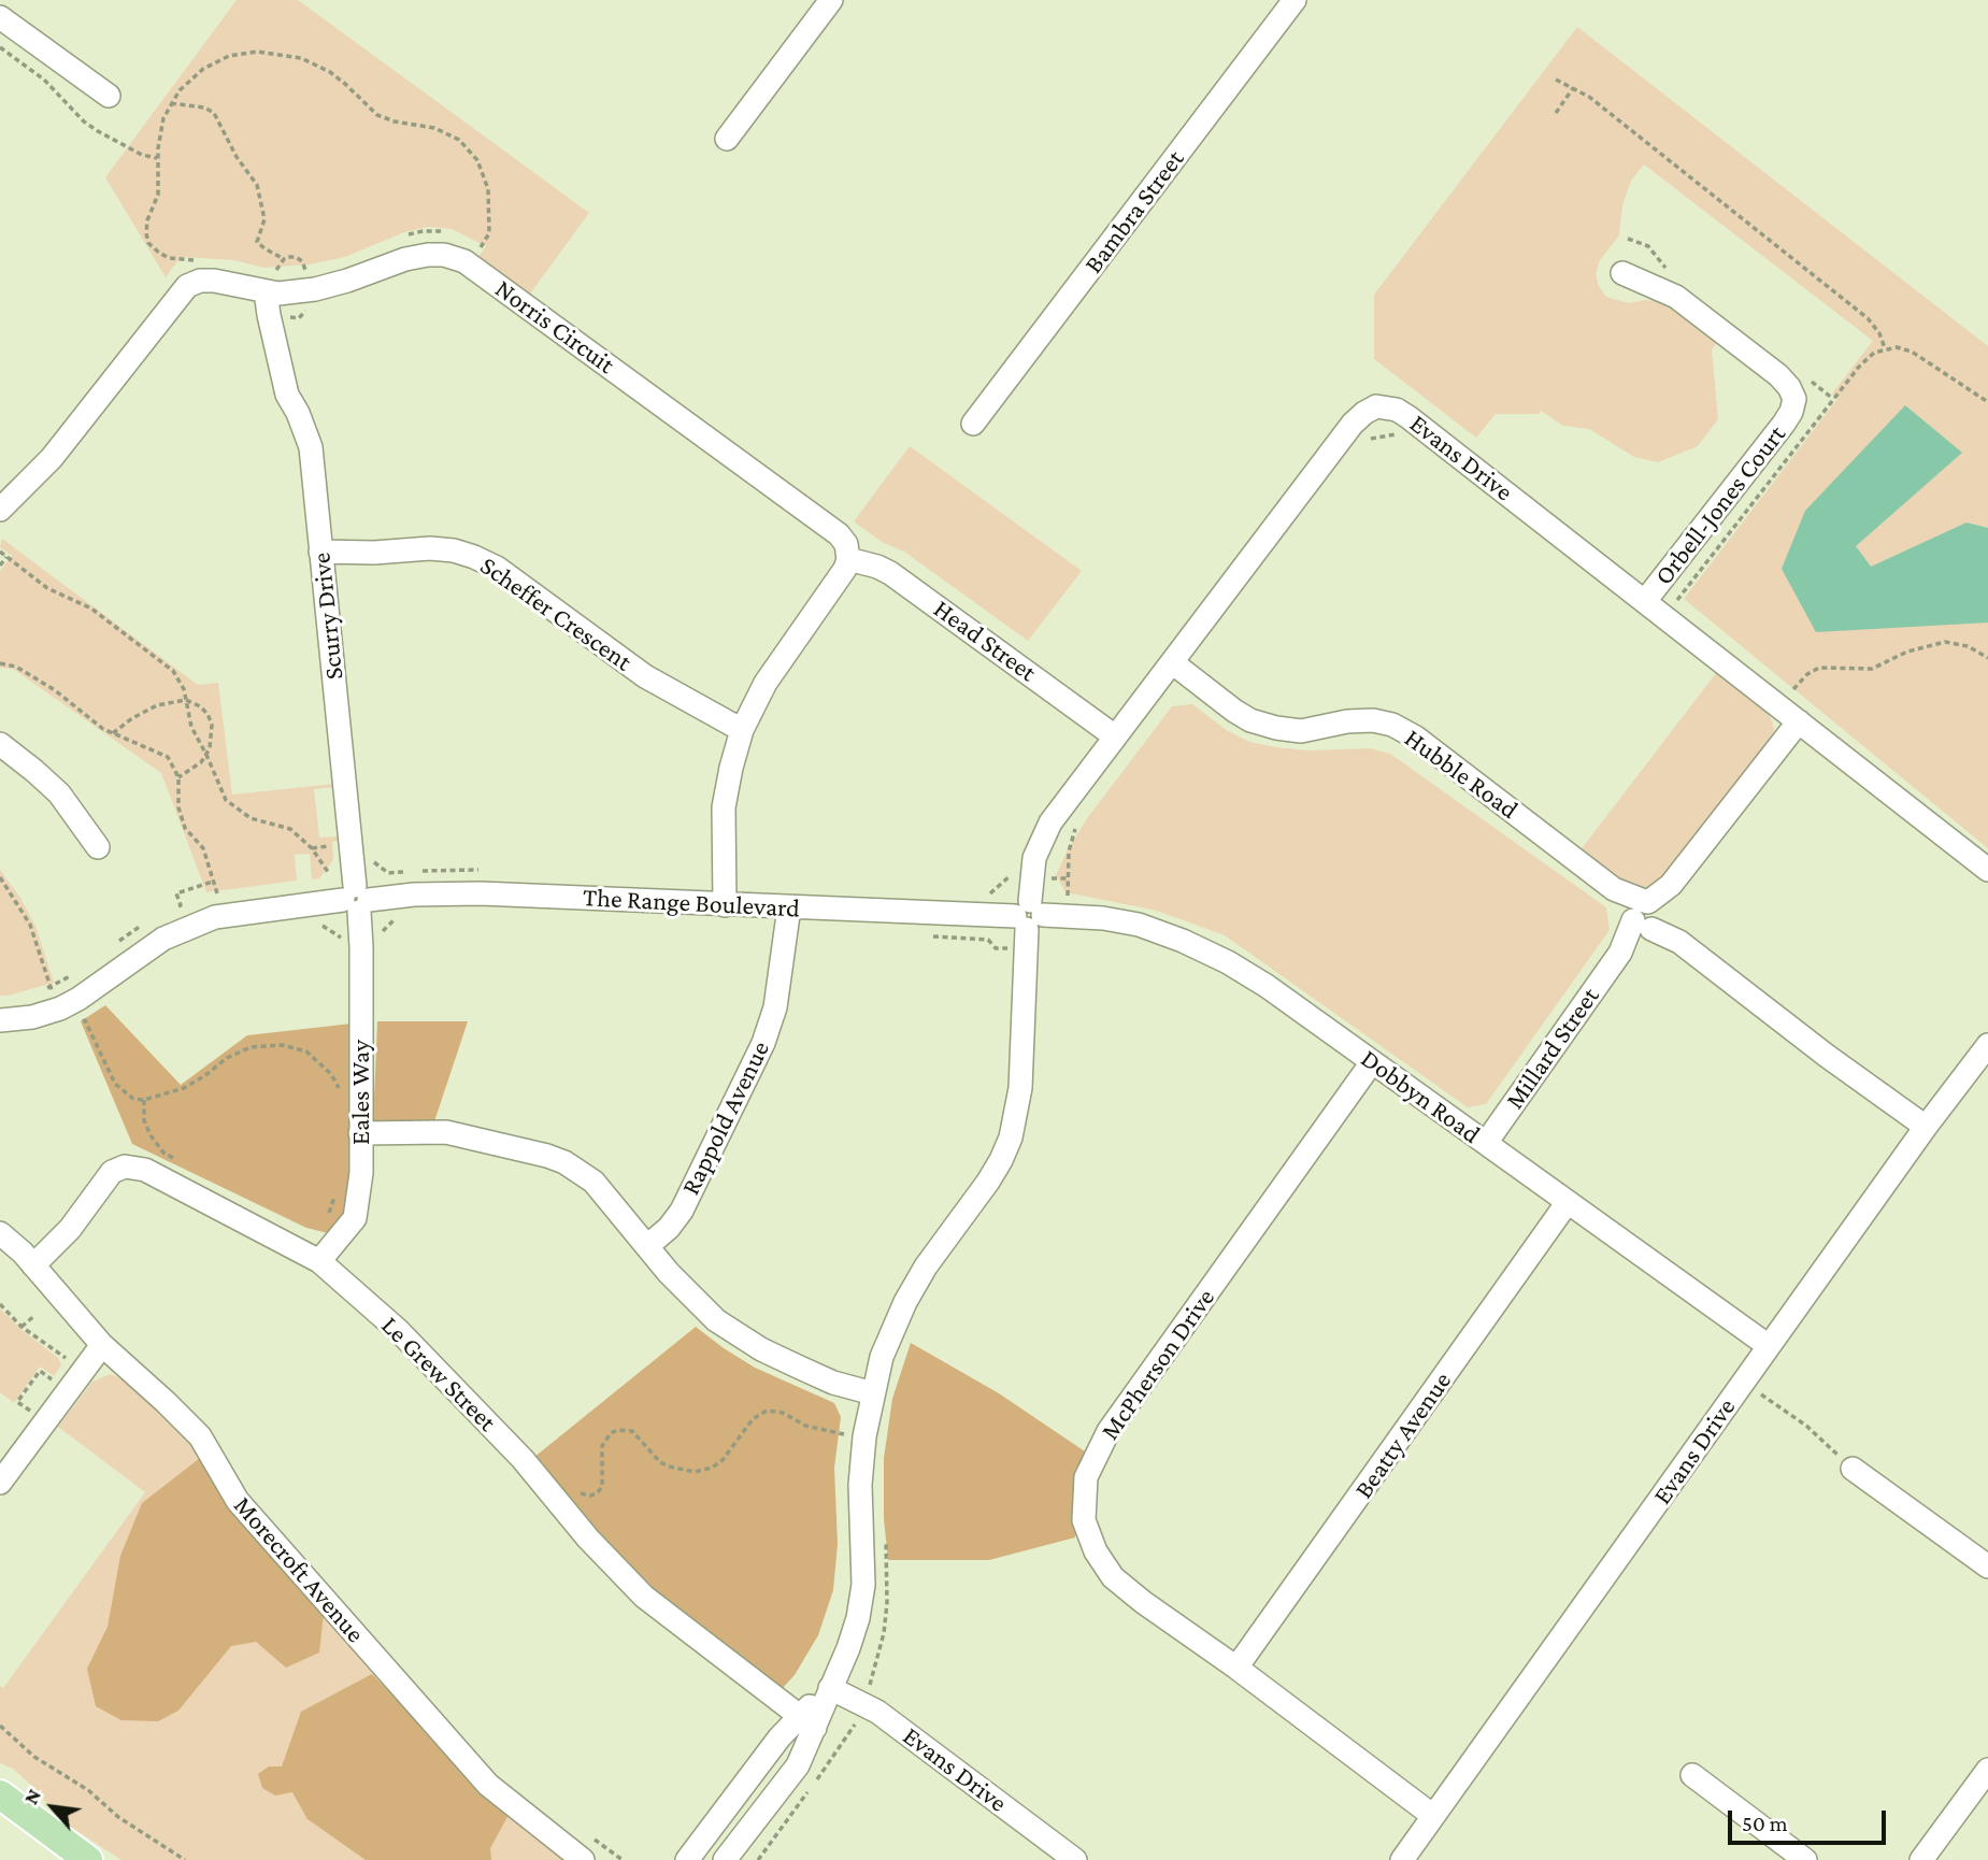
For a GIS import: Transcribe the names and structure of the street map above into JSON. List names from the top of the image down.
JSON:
{
  "streets": {
    "street": [
      "Bambra Street",
      "Norris Circuit",
      "Evans Drive",
      "Orbell-Jones Court",
      "Scheffer Crescent",
      "Scurry Drive",
      "Head Street",
      "Hubble Road",
      "The Range Boulevard",
      "Millard Street",
      "Eales Way",
      "Dobbyn Road",
      "Rappold Avenue",
      "McPherson Drive",
      "Le Grew Street",
      "Beatty Avenue",
      "Morecroft Avenue"
    ]
  },
  "crossings": [
    ["Norris Circuit", "Scurry Drive"],
    ["Norris Circuit", "Head Street"],
    ["Evans Drive", "Orbell-Jones Court"],
    ["Evans Drive", "Head Street"],
    ["Evans Drive", "Hubble Road"],
    ["Evans Drive", "The Range Boulevard"],
    ["Evans Drive", "Millard Street"],
    ["Evans Drive", "Dobbyn Road"],
    ["Evans Drive", "McPherson Drive"],
    ["Scheffer Crescent", "Scurry Drive"],
    ["Scurry Drive", "The Range Boulevard"],
    ["Scurry Drive", "Eales Way"],
    ["Hubble Road", "Millard Street"],
    ["The Range Boulevard", "Eales Way"],
    ["The Range Boulevard", "Dobbyn Road"],
    ["The Range Boulevard", "Rappold Avenue"],
    ["Millard Street", "Dobbyn Road"],
    ["Eales Way", "Le Grew Street"],
    ["Dobbyn Road", "McPherson Drive"],
    ["Dobbyn Road", "Beatty Avenue"],
    ["McPherson Drive", "Beatty Avenue"],
    ["Le Grew Street", "Morecroft Avenue"]
  ],
  "scale_bar": "50 m",
  "north": "top left"
}
